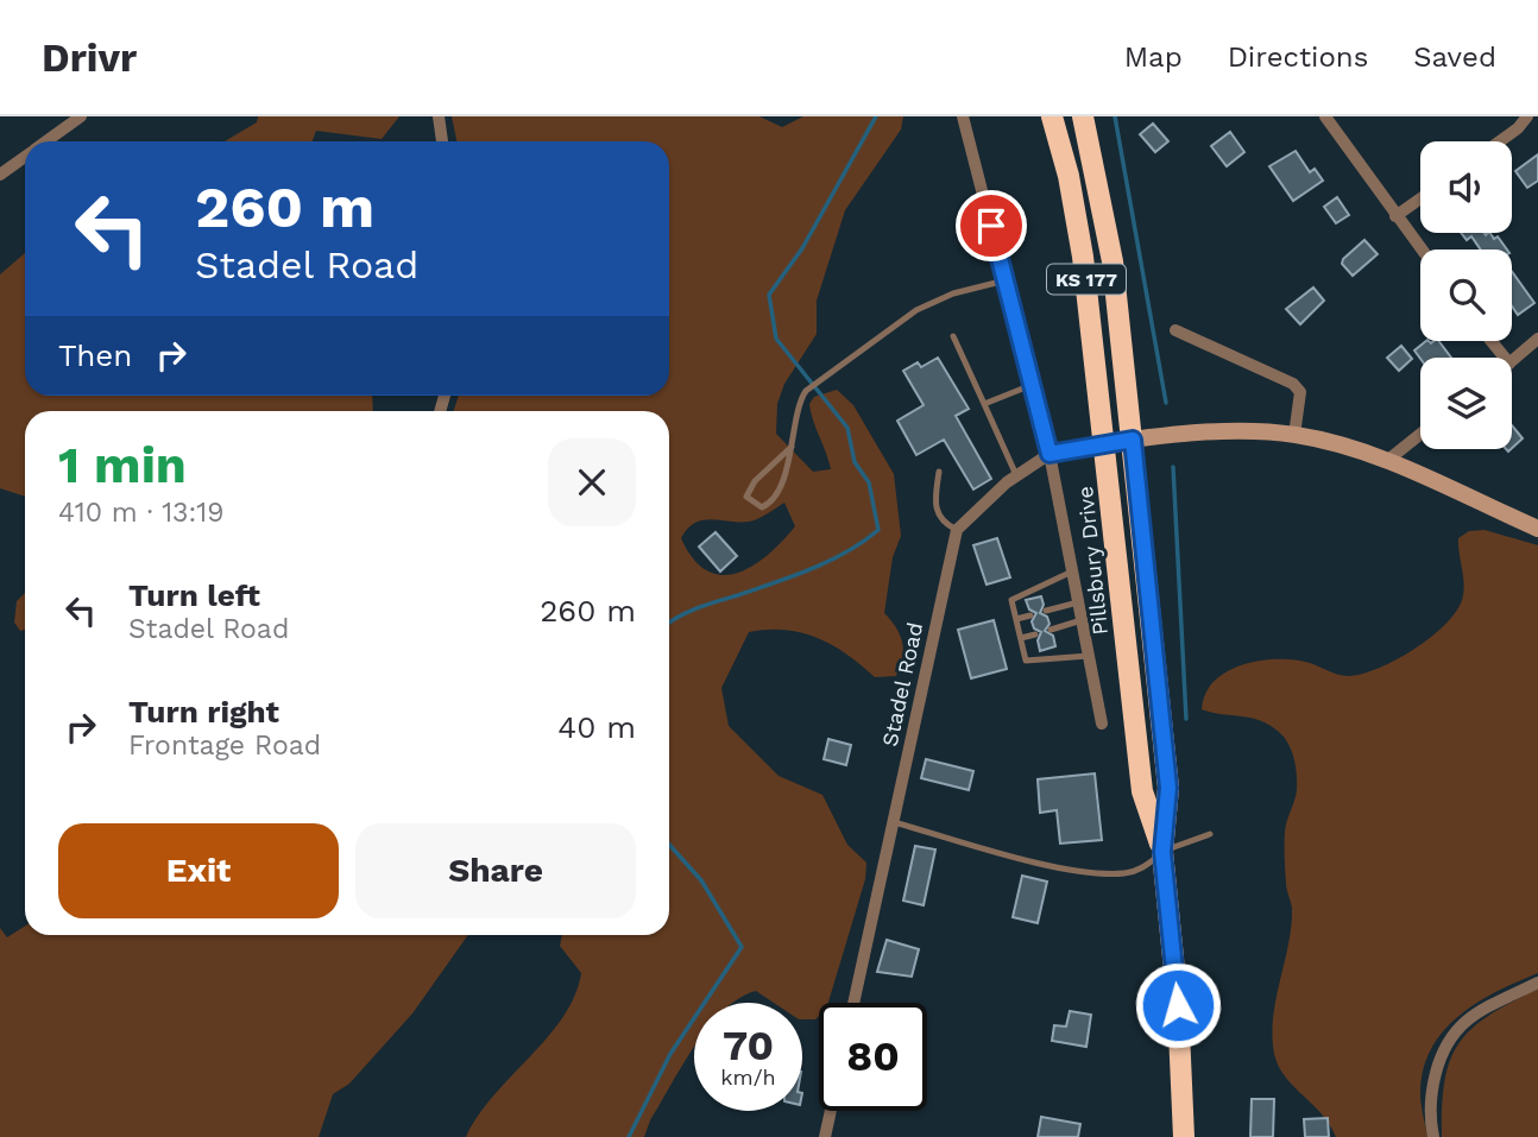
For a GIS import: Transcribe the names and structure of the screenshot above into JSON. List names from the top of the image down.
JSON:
{
  "streets": {
    "highway": ["KS 177", "Pillsbury Drive"],
    "street": ["Stadel Road"]
  },
  "page": {
    "header": "Drivr",
    "nav": ["Map", "Directions", "Saved"],
    "turn": ["260 m", "Stadel Road"],
    "then": "Then",
    "heading": ["1 min", "410 m · 13:19"],
    "list": [
      {
        "name": "Turn left",
        "note": "Stadel Road",
        "value": "260 m"
      },
      {
        "name": "Turn right",
        "note": "Frontage Road",
        "value": "40 m"
      }
    ],
    "buttons": ["Exit", "Share"],
    "speed": "70 km/h",
    "limit": "80"
  }
}
